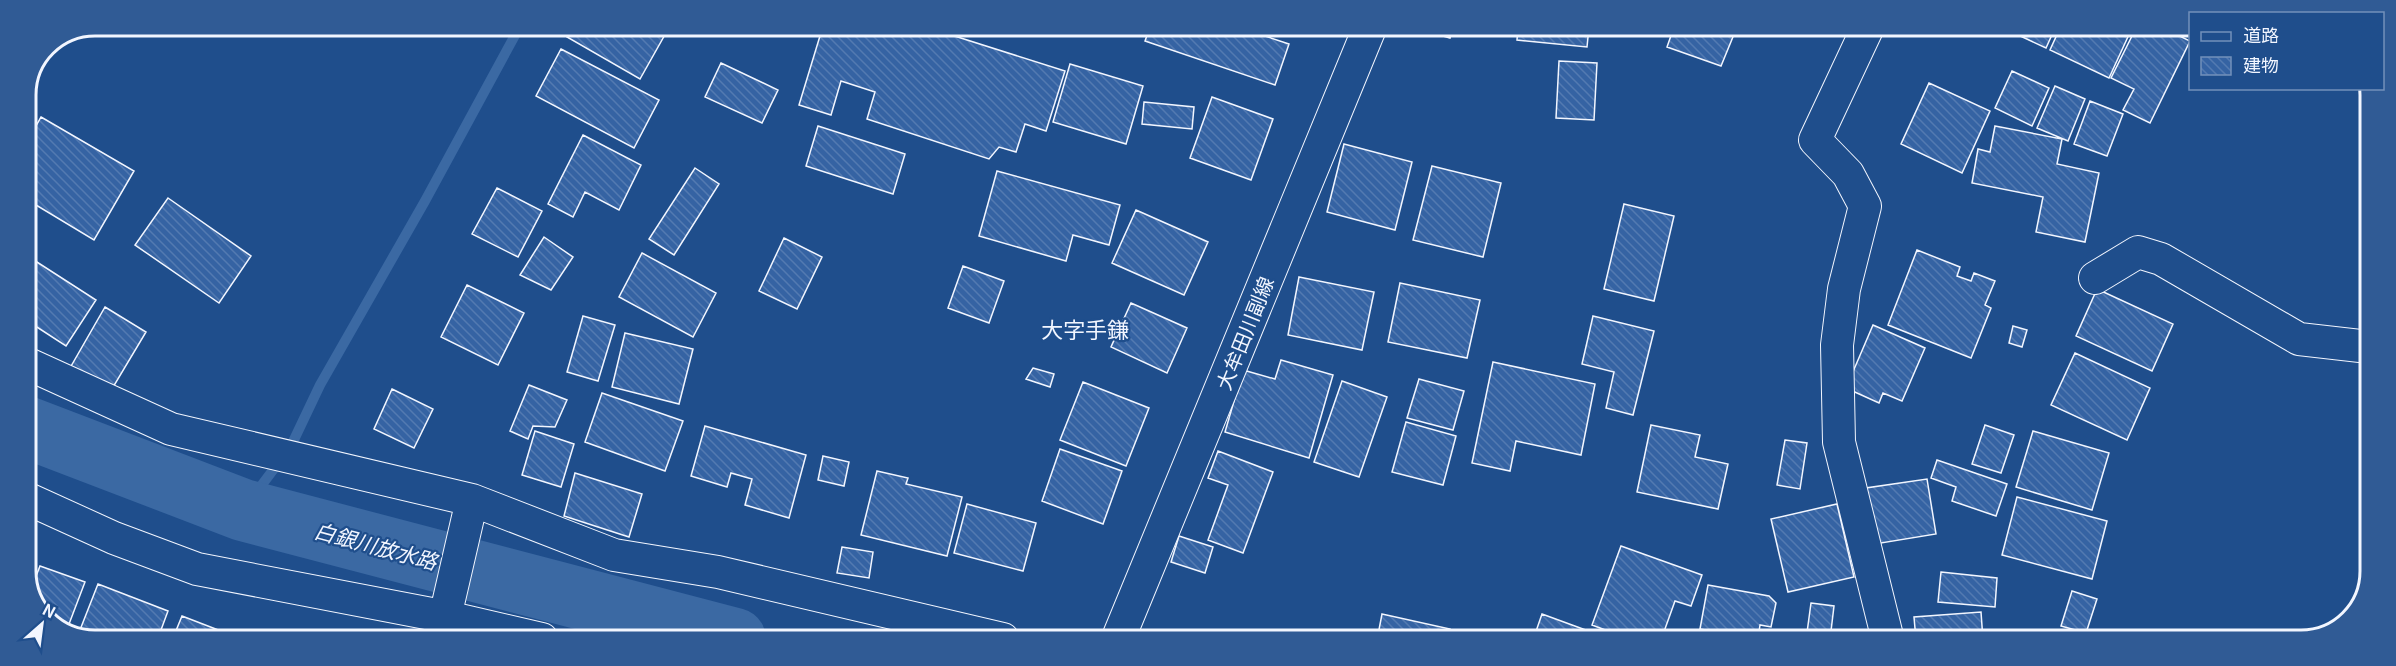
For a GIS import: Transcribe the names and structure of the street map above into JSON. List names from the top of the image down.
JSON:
{
  "streets": {
    "main road": ["大牟田川副線"]
  },
  "districts": ["大字手鎌"],
  "water": ["白銀川放水路"],
  "legend": ["道路", "建物"],
  "north": "top right"
}
